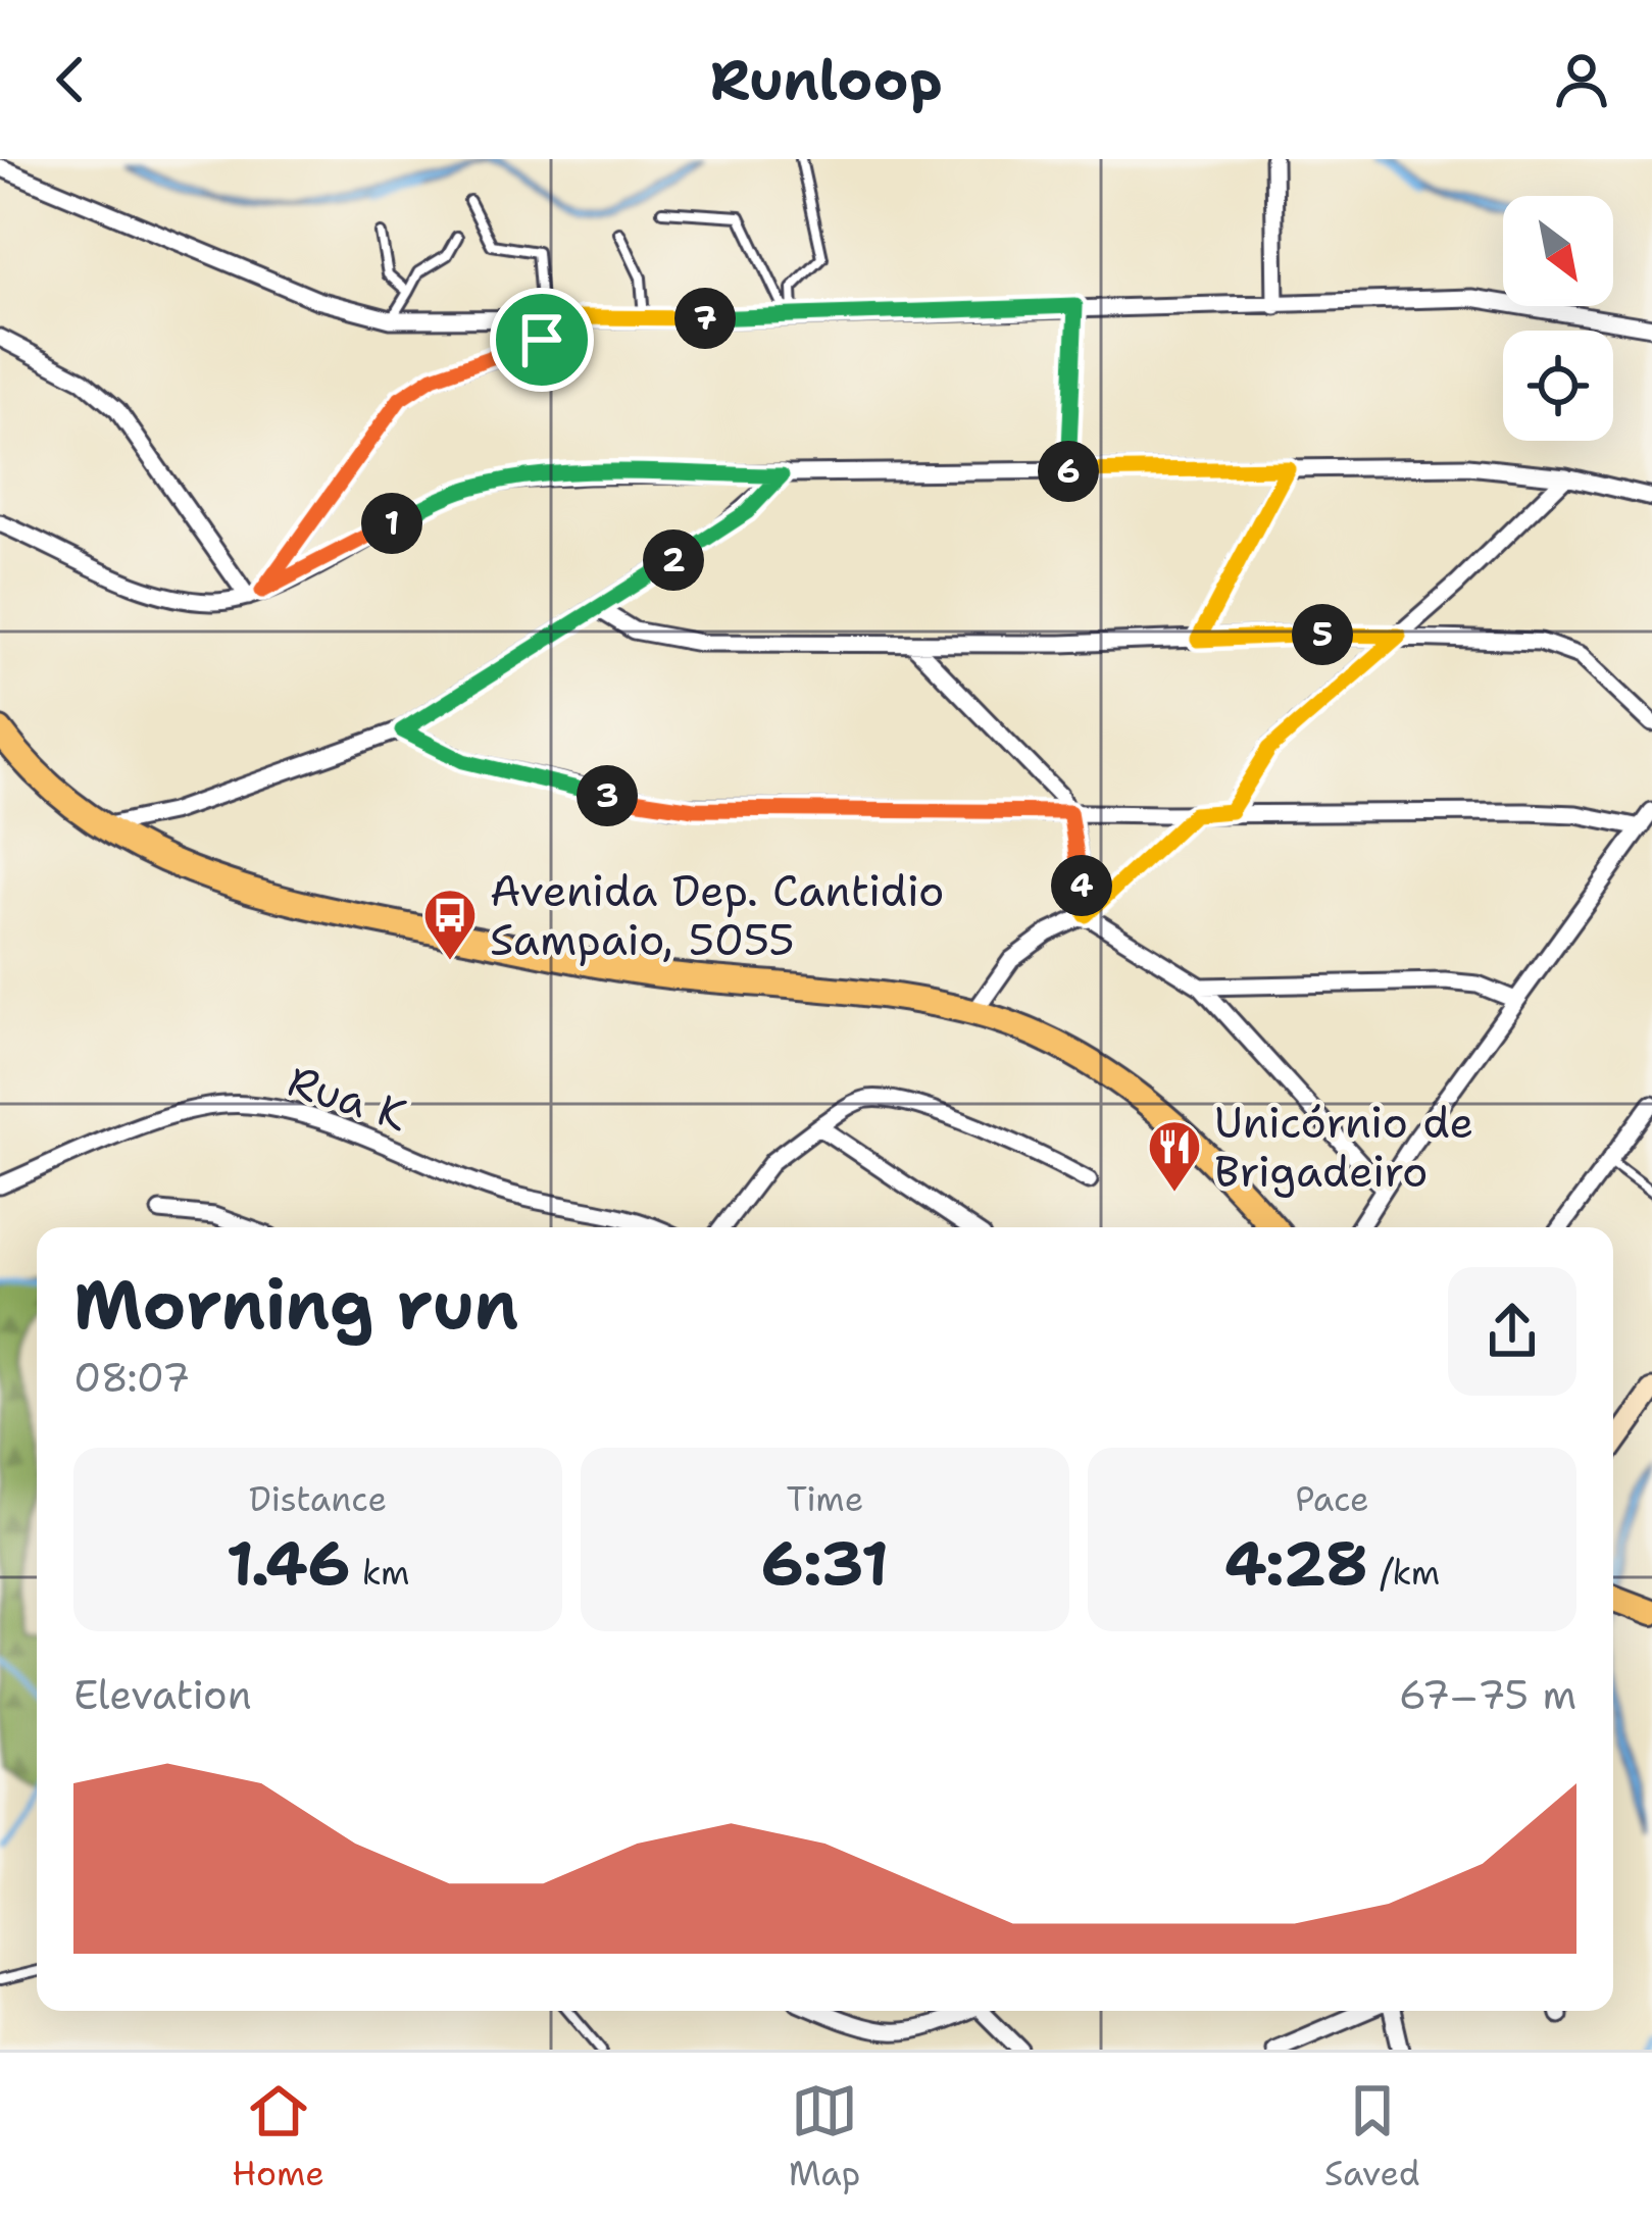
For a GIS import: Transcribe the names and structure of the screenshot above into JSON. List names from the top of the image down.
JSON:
{
  "streets": {
    "street": ["Rua K"]
  },
  "places": {
    "bus stop": ["Avenida Dep. Cantidio Sampaio, 5055"],
    "restaurant": ["Unicórnio de Brigadeiro"]
  },
  "north": "bottom right",
  "page": {
    "header": "Runloop",
    "pins": [
      "7",
      "6",
      "1",
      "2",
      "5",
      "3",
      "4"
    ],
    "heading": ["Morning run", "08:07"],
    "stats": [
      ["Distance", "1.46 km"],
      ["Time", "6:31"],
      ["Pace", "4:28 /km"]
    ],
    "chart": ["Elevation", "67–75 m"],
    "tabs": ["Home", "Map", "Saved"]
  }
}
